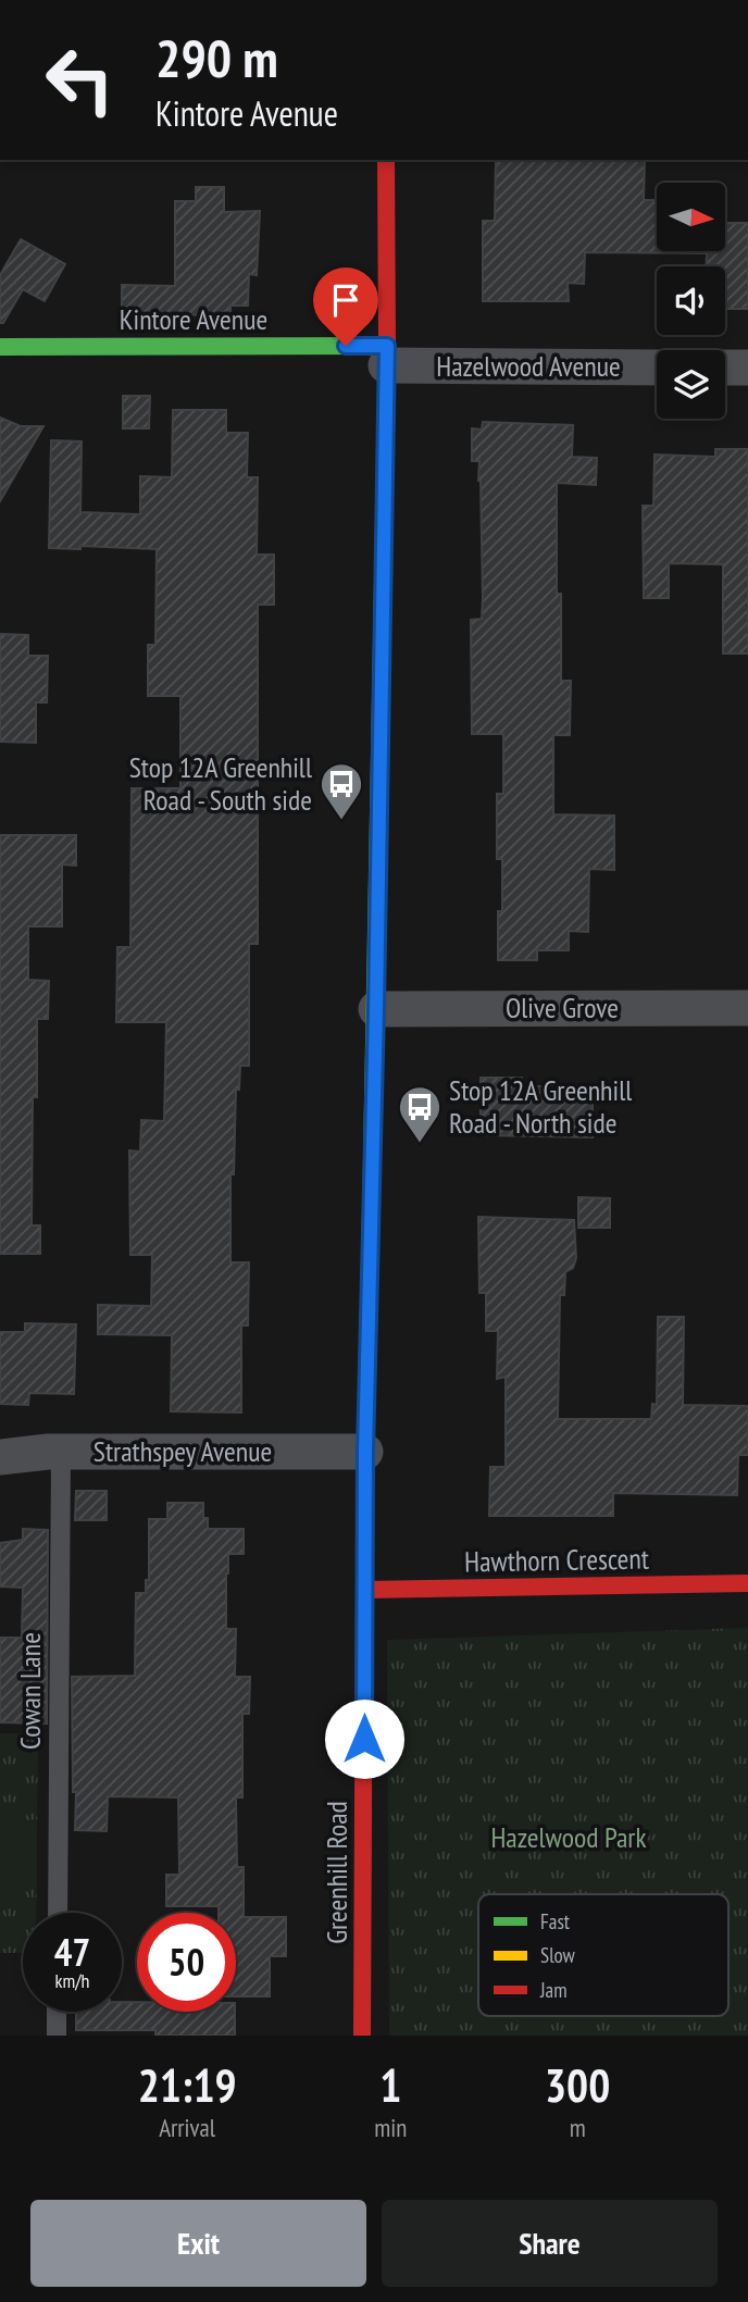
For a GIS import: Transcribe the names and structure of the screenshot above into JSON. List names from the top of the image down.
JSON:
{
  "streets": {
    "main road": ["Kintore Avenue", "Hawthorn Crescent", "Greenhill Road"],
    "street": ["Hazelwood Avenue", "Olive Grove", "Strathspey Avenue"],
    "lane": ["Cowan Lane"]
  },
  "crossings": [
    ["Kintore Avenue", "Hazelwood Avenue"],
    ["Kintore Avenue", "Greenhill Road"],
    ["Hazelwood Avenue", "Greenhill Road"],
    ["Olive Grove", "Greenhill Road"],
    ["Strathspey Avenue", "Cowan Lane"],
    ["Strathspey Avenue", "Greenhill Road"],
    ["Hawthorn Crescent", "Greenhill Road"]
  ],
  "parks": ["Hazelwood Park"],
  "places": {
    "bus stop": ["Stop 12A Greenhill Road - South side", "Stop 12A Greenhill Road - North side"]
  },
  "legend": ["Fast", "Slow", "Jam"],
  "north": "right",
  "page": {
    "turn": ["290 m", "Kintore Avenue"],
    "speed": "47 km/h",
    "limit": "50",
    "eta": [
      "21:19",
      "Arrival",
      "1",
      "min",
      "300",
      "m"
    ],
    "buttons": ["Exit", "Share"]
  }
}
